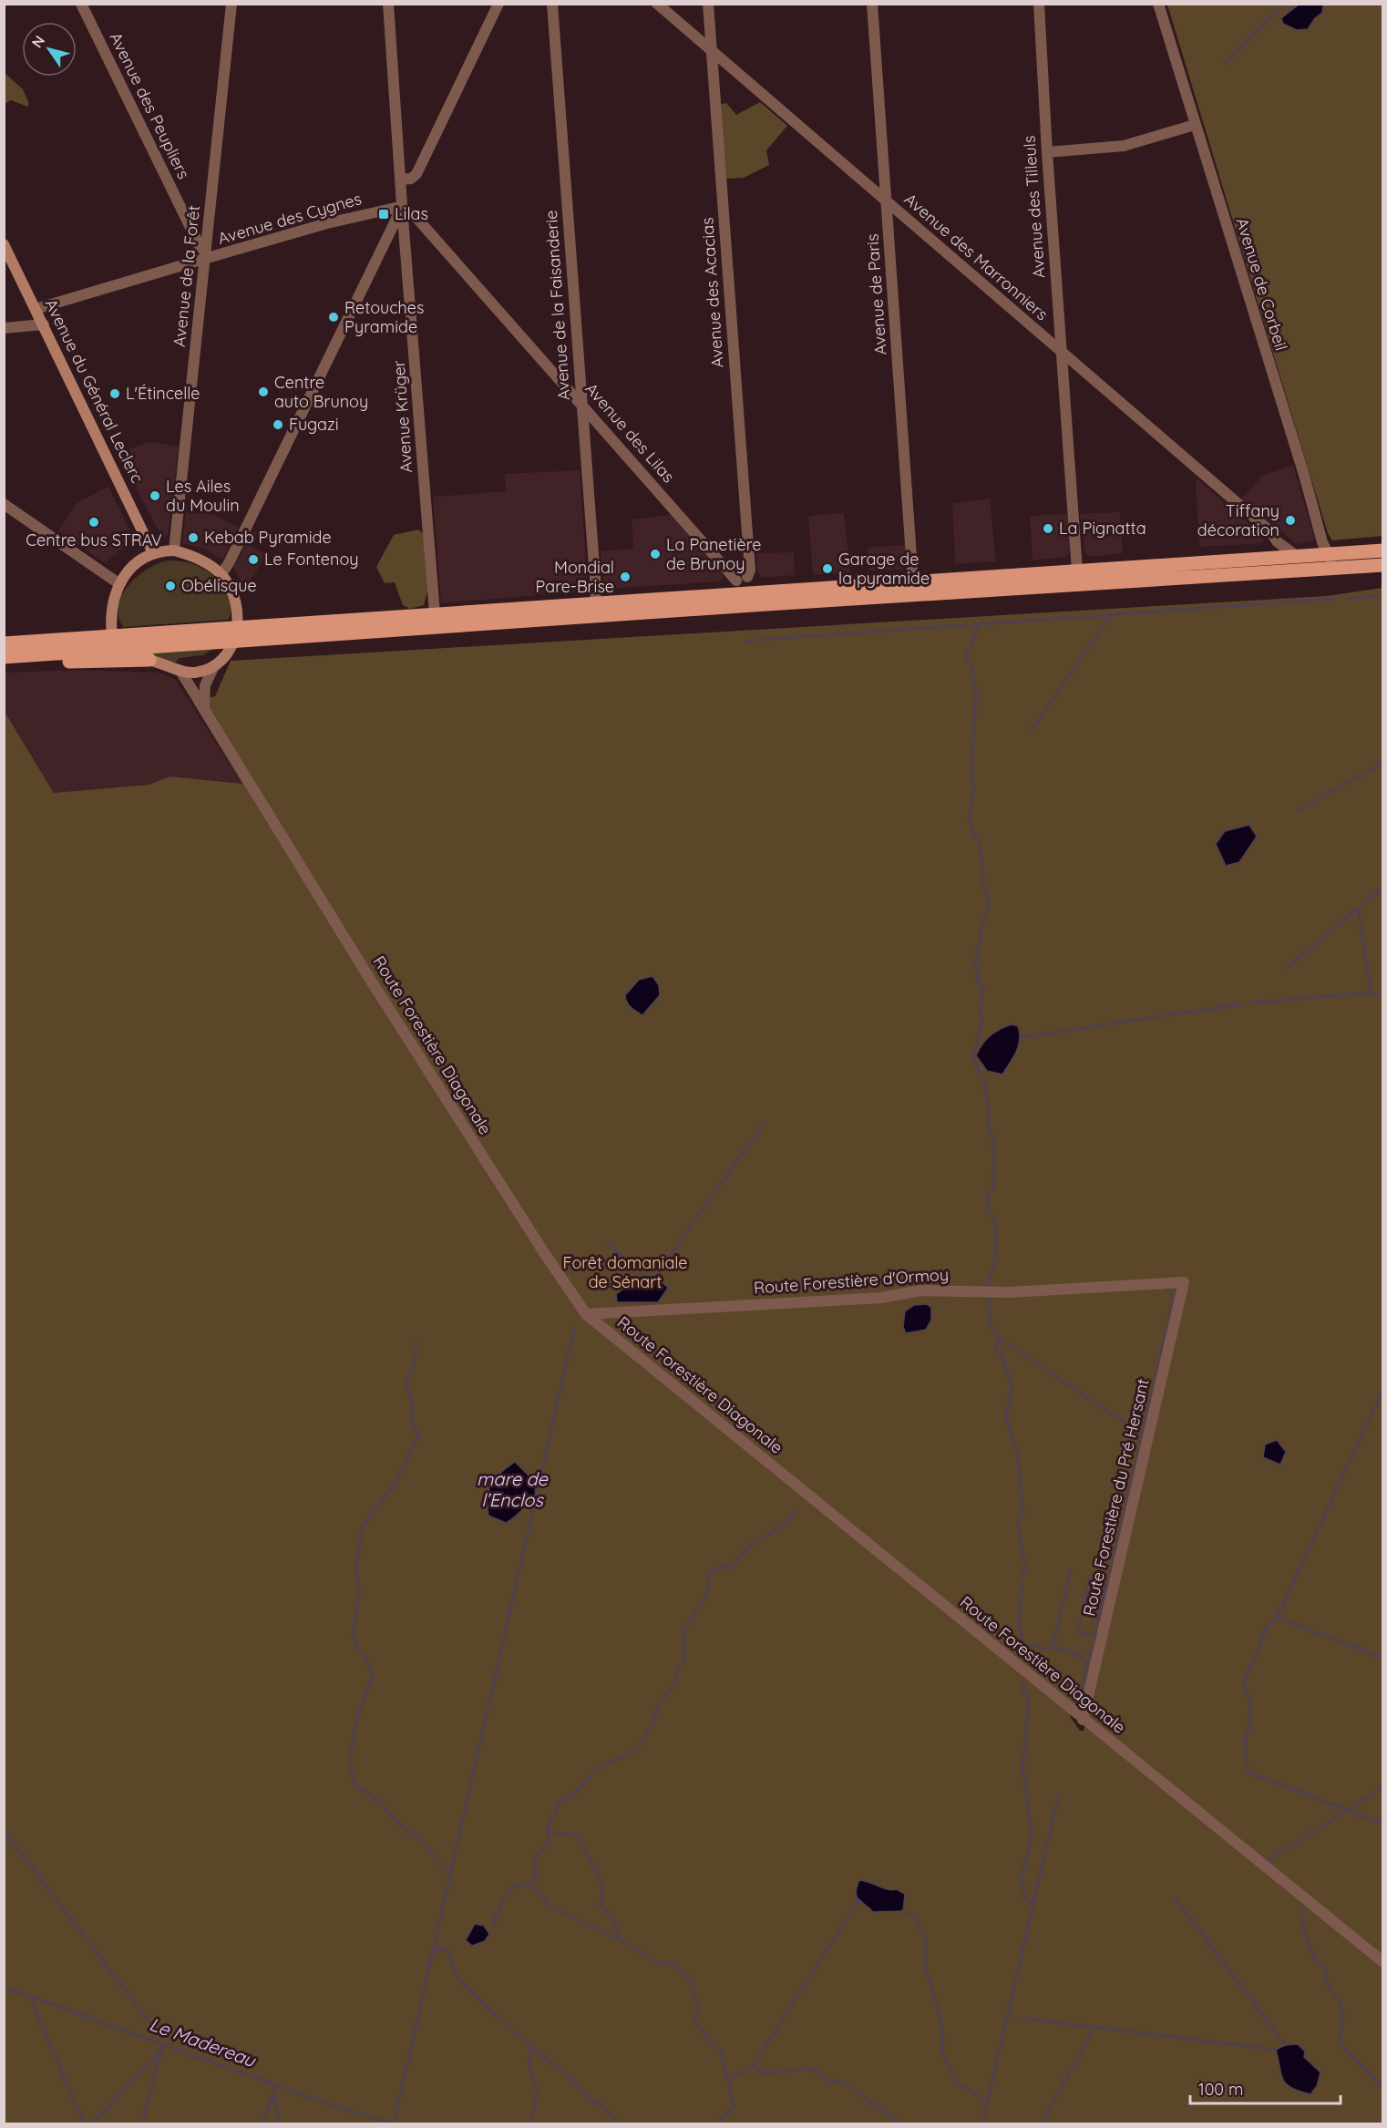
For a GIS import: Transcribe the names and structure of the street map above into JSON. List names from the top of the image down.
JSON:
{
  "streets": {
    "main road": ["Avenue du Général Leclerc"],
    "street": [
      "Avenue des Peupliers",
      "Avenue des Tilleuls",
      "Avenue des Cygnes",
      "Avenue des Marronniers",
      "Avenue de la Forêt",
      "Avenue de Corbeil",
      "Avenue des Acacias",
      "Avenue de Paris",
      "Avenue de la Faisanderie",
      "Avenue Krüger",
      "Avenue des Lilas",
      "Route Forestière Diagonale",
      "Route Forestière d'Ormoy",
      "Route Forestière du Pré Hersant"
    ]
  },
  "crossings": [
    ["Avenue des Peupliers", "Avenue des Cygnes"],
    ["Avenue des Peupliers", "Avenue de la Forêt"],
    ["Avenue des Tilleuls", "Avenue des Marronniers"],
    ["Avenue des Cygnes", "Avenue de la Forêt"],
    ["Avenue des Cygnes", "Avenue du Général Leclerc"],
    ["Avenue des Cygnes", "Avenue Krüger"],
    ["Avenue des Cygnes", "Avenue des Lilas"],
    ["Avenue des Marronniers", "Avenue des Acacias"],
    ["Avenue des Marronniers", "Avenue de Paris"],
    ["Avenue des Acacias", "Avenue des Lilas"],
    ["Avenue de la Faisanderie", "Avenue des Lilas"],
    ["Avenue Krüger", "Avenue des Lilas"],
    ["Route Forestière Diagonale", "Route Forestière d'Ormoy"],
    ["Route Forestière Diagonale", "Route Forestière du Pré Hersant"],
    ["Route Forestière d'Ormoy", "Route Forestière du Pré Hersant"]
  ],
  "water": ["mare de l’Enclos", "Le Madereau"],
  "parks": ["Forêt domaniale de Sénart"],
  "places": {
    "transit": ["Lilas"],
    "other": [
      "Retouches Pyramide",
      "Centre auto Brunoy",
      "L'Étincelle",
      "Fugazi",
      "Les Ailes du Moulin",
      "Tiffany décoration",
      "Centre bus STRAV",
      "La Pignatta",
      "Kebab Pyramide",
      "La Panetière de Brunoy",
      "Le Fontenoy",
      "Garage de la pyramide",
      "Mondial Pare-Brise",
      "Obélisque"
    ]
  },
  "scale_bar": "100 m",
  "north": "top left"
}
